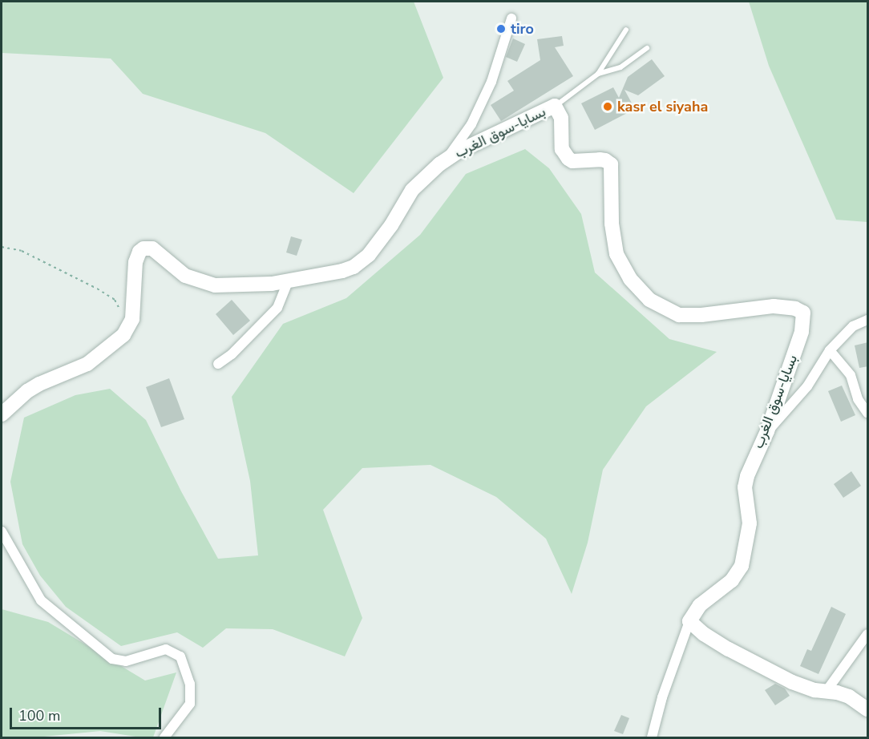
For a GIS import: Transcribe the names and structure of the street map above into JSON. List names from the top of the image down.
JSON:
{
  "streets": {
    "street": ["بسايا-سوق الغرب"]
  },
  "places": ["tiro", "kasr el siyaha"],
  "scale_bar": "100 m"
}
